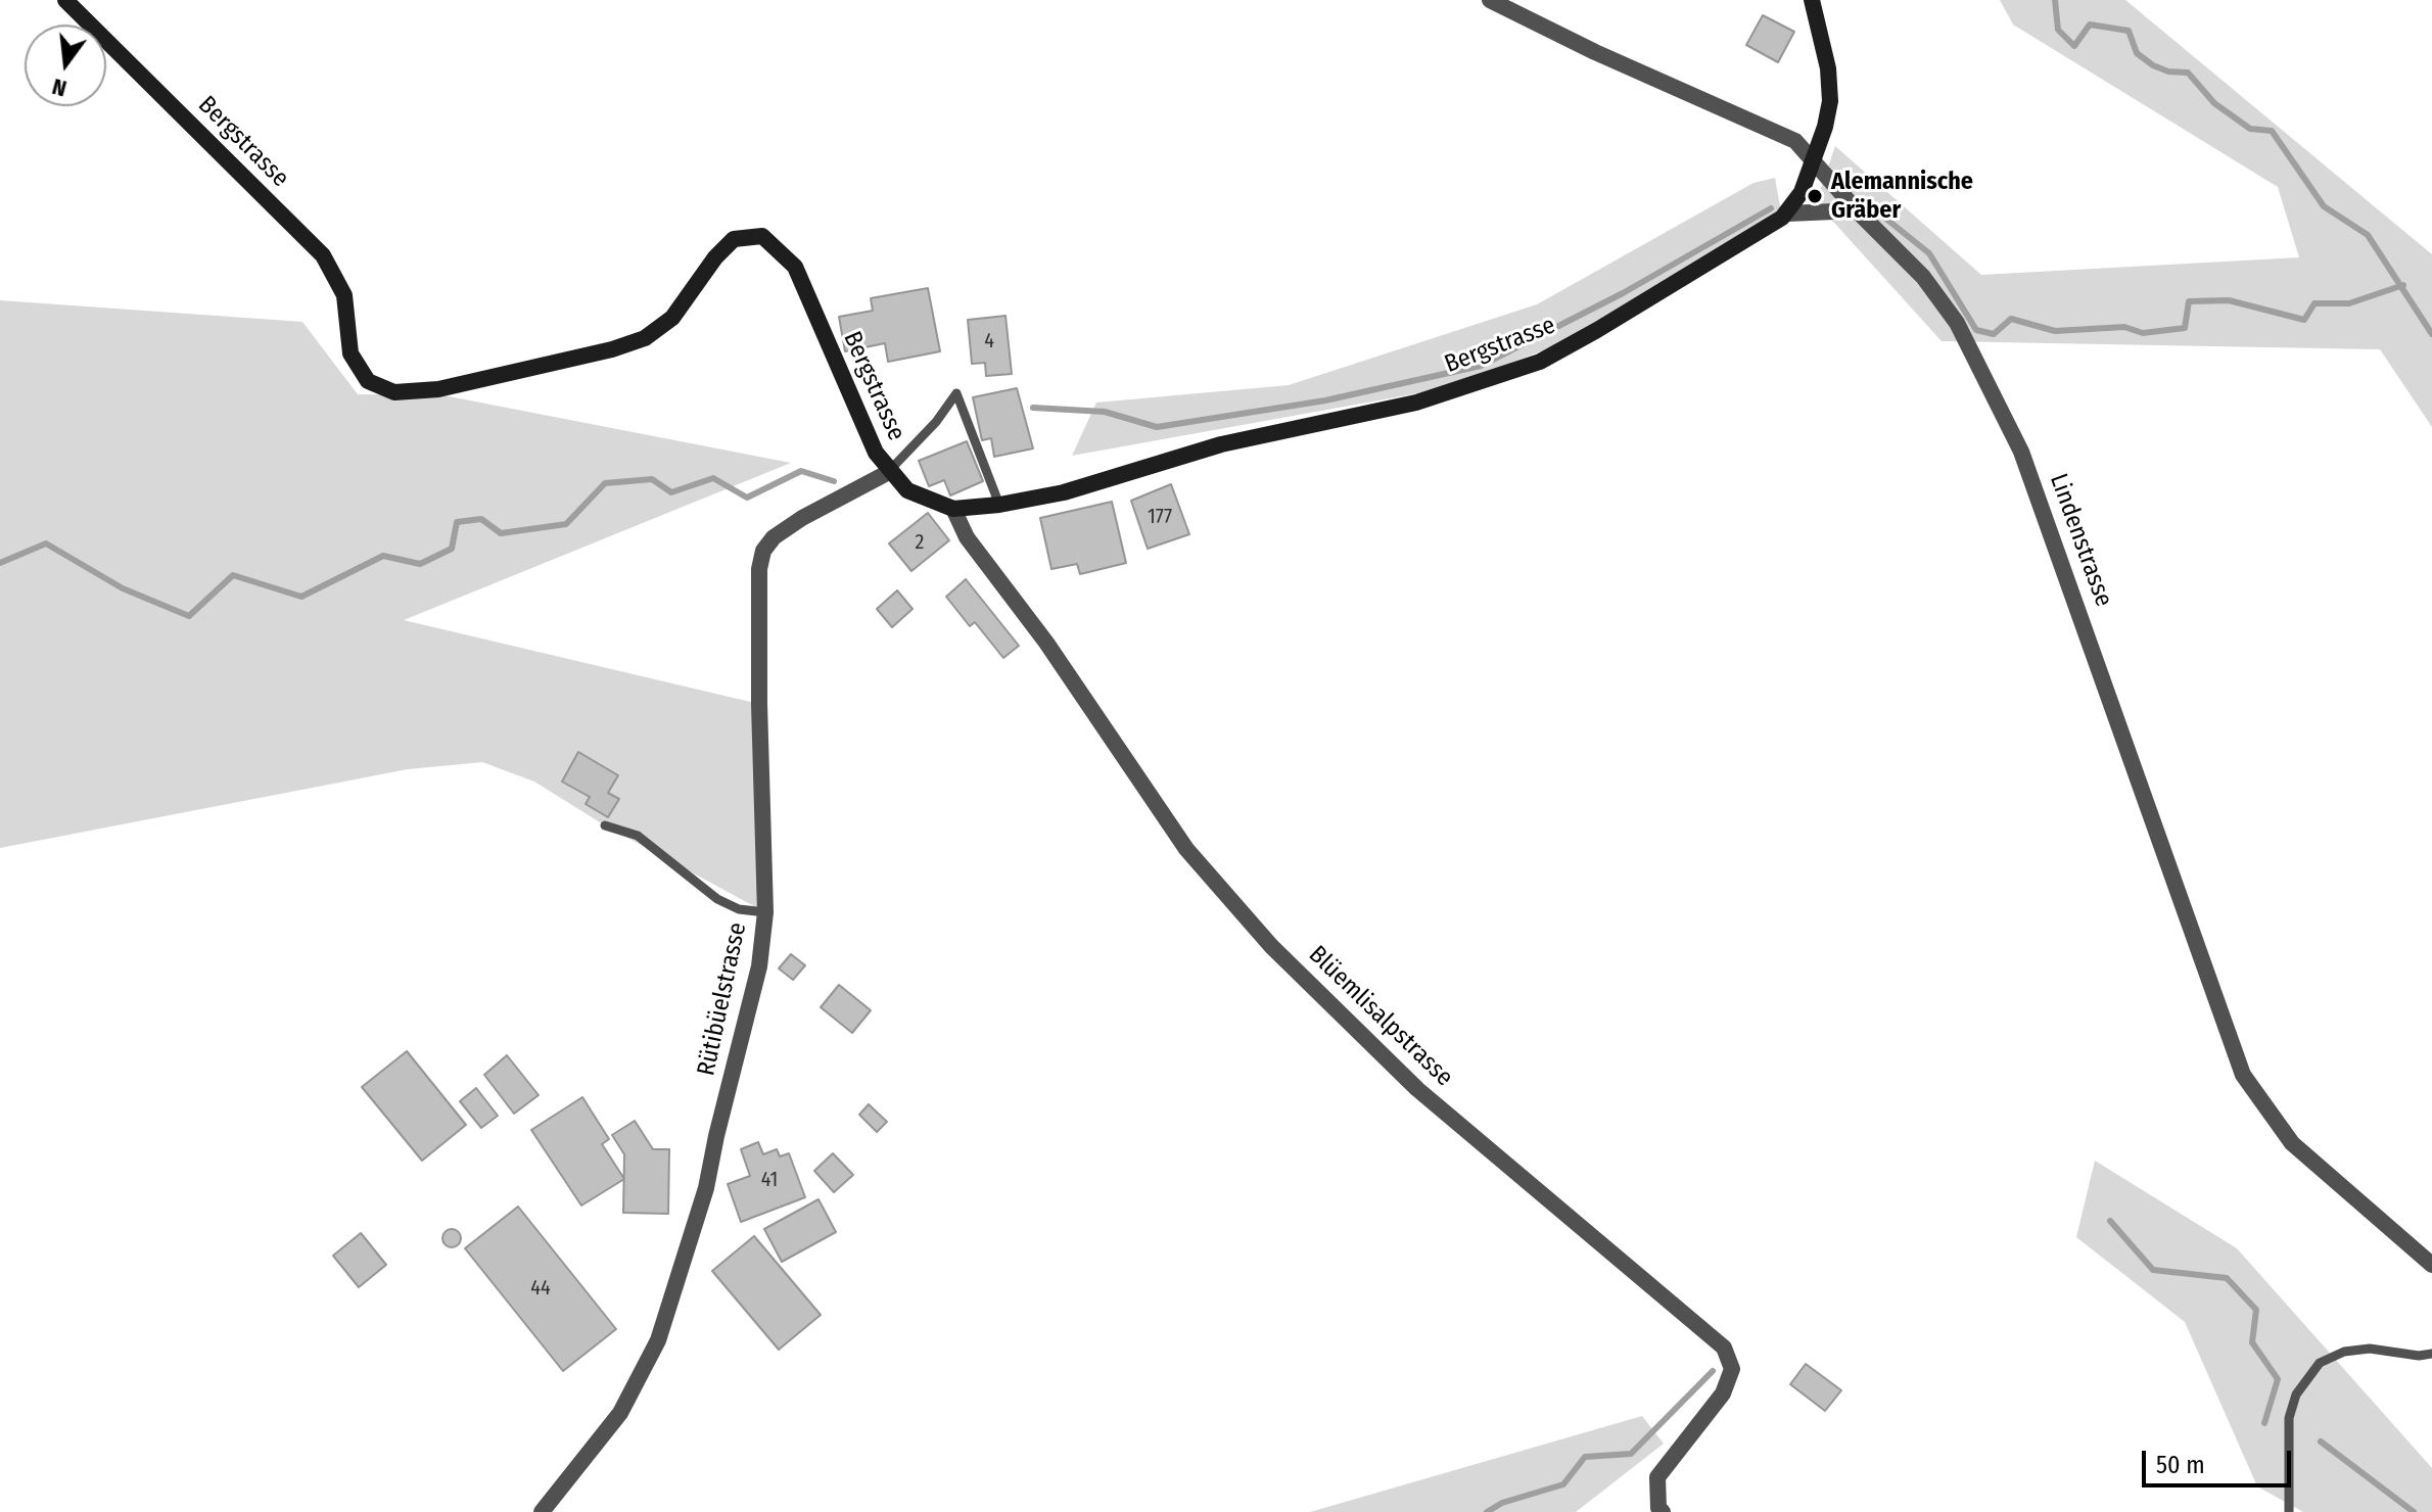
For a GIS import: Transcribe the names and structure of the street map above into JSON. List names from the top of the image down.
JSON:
{
  "streets": {
    "street": [
      "Bergstrasse",
      "Lindenstrasse",
      "Rütibüelstrasse",
      "Blüemlisalpstrasse"
    ]
  },
  "crossings": [
    ["Bergstrasse", "Lindenstrasse"],
    ["Bergstrasse", "Rütibüelstrasse"],
    ["Bergstrasse", "Blüemlisalpstrasse"]
  ],
  "places": ["Alemannische Gräber"],
  "house_numbers": [
    "4",
    "177",
    "2",
    "41",
    "44"
  ],
  "scale_bar": "50 m",
  "north": "bottom"
}
